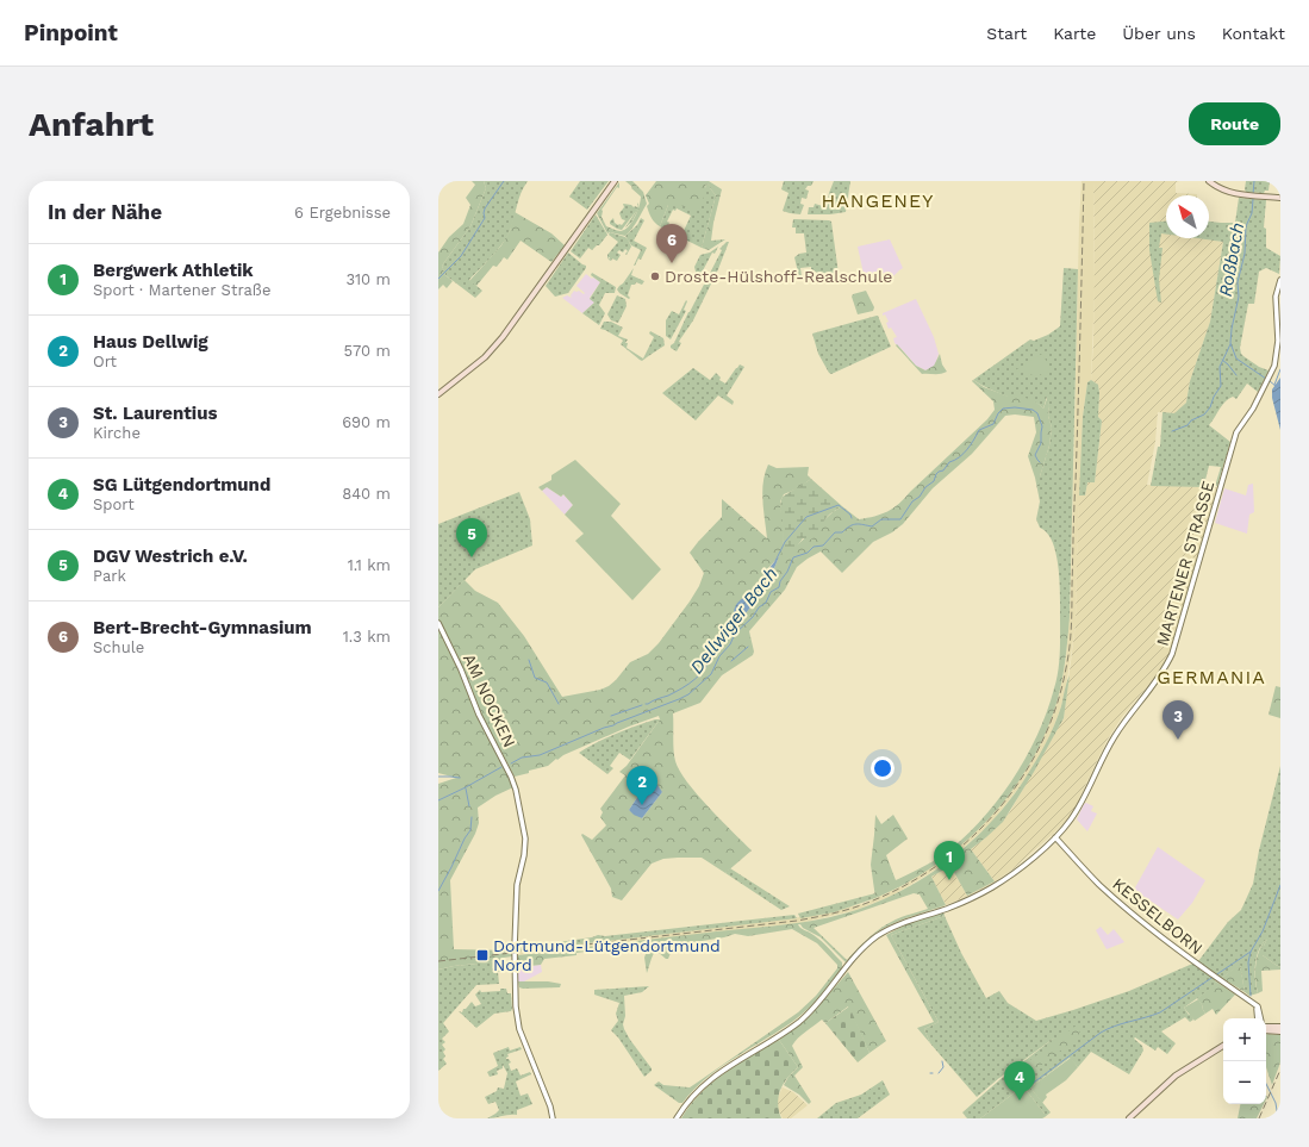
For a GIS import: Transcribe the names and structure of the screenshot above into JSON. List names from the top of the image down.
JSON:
{
  "streets": {
    "street": ["MARTENER STRASSE", "AM NOCKEN", "KESSELBORN"]
  },
  "crossings": [
    ["MARTENER STRASSE", "KESSELBORN"]
  ],
  "districts": ["HANGENEY", "GERMANIA"],
  "water": ["Roßbach", "Dellwiger Bach"],
  "places": {
    "other": ["Droste-Hülshoff-Realschule"],
    "transit": ["Dortmund-Lütgendortmund Nord"]
  },
  "north": "top left",
  "page": {
    "header": "Pinpoint",
    "nav": [
      "Start",
      "Karte",
      "Über uns",
      "Kontakt"
    ],
    "buttons": "Route",
    "title": "Anfahrt",
    "heading": ["In der Nähe", "6 Ergebnisse"],
    "pins": [
      "6",
      "5",
      "3",
      "2",
      "1",
      "4"
    ],
    "list": [
      {
        "mark": "1",
        "name": "Bergwerk Athletik",
        "note": "Sport · Martener Straße",
        "value": "310 m"
      },
      {
        "mark": "2",
        "name": "Haus Dellwig",
        "note": "Ort",
        "value": "570 m"
      },
      {
        "mark": "3",
        "name": "St. Laurentius",
        "note": "Kirche",
        "value": "690 m"
      },
      {
        "mark": "4",
        "name": "SG Lütgendortmund",
        "note": "Sport",
        "value": "840 m"
      },
      {
        "mark": "5",
        "name": "DGV Westrich e.V.",
        "note": "Park",
        "value": "1.1 km"
      },
      {
        "mark": "6",
        "name": "Bert-Brecht-Gymnasium",
        "note": "Schule",
        "value": "1.3 km"
      }
    ],
    "map_buttons": ["+", "−"]
  }
}
